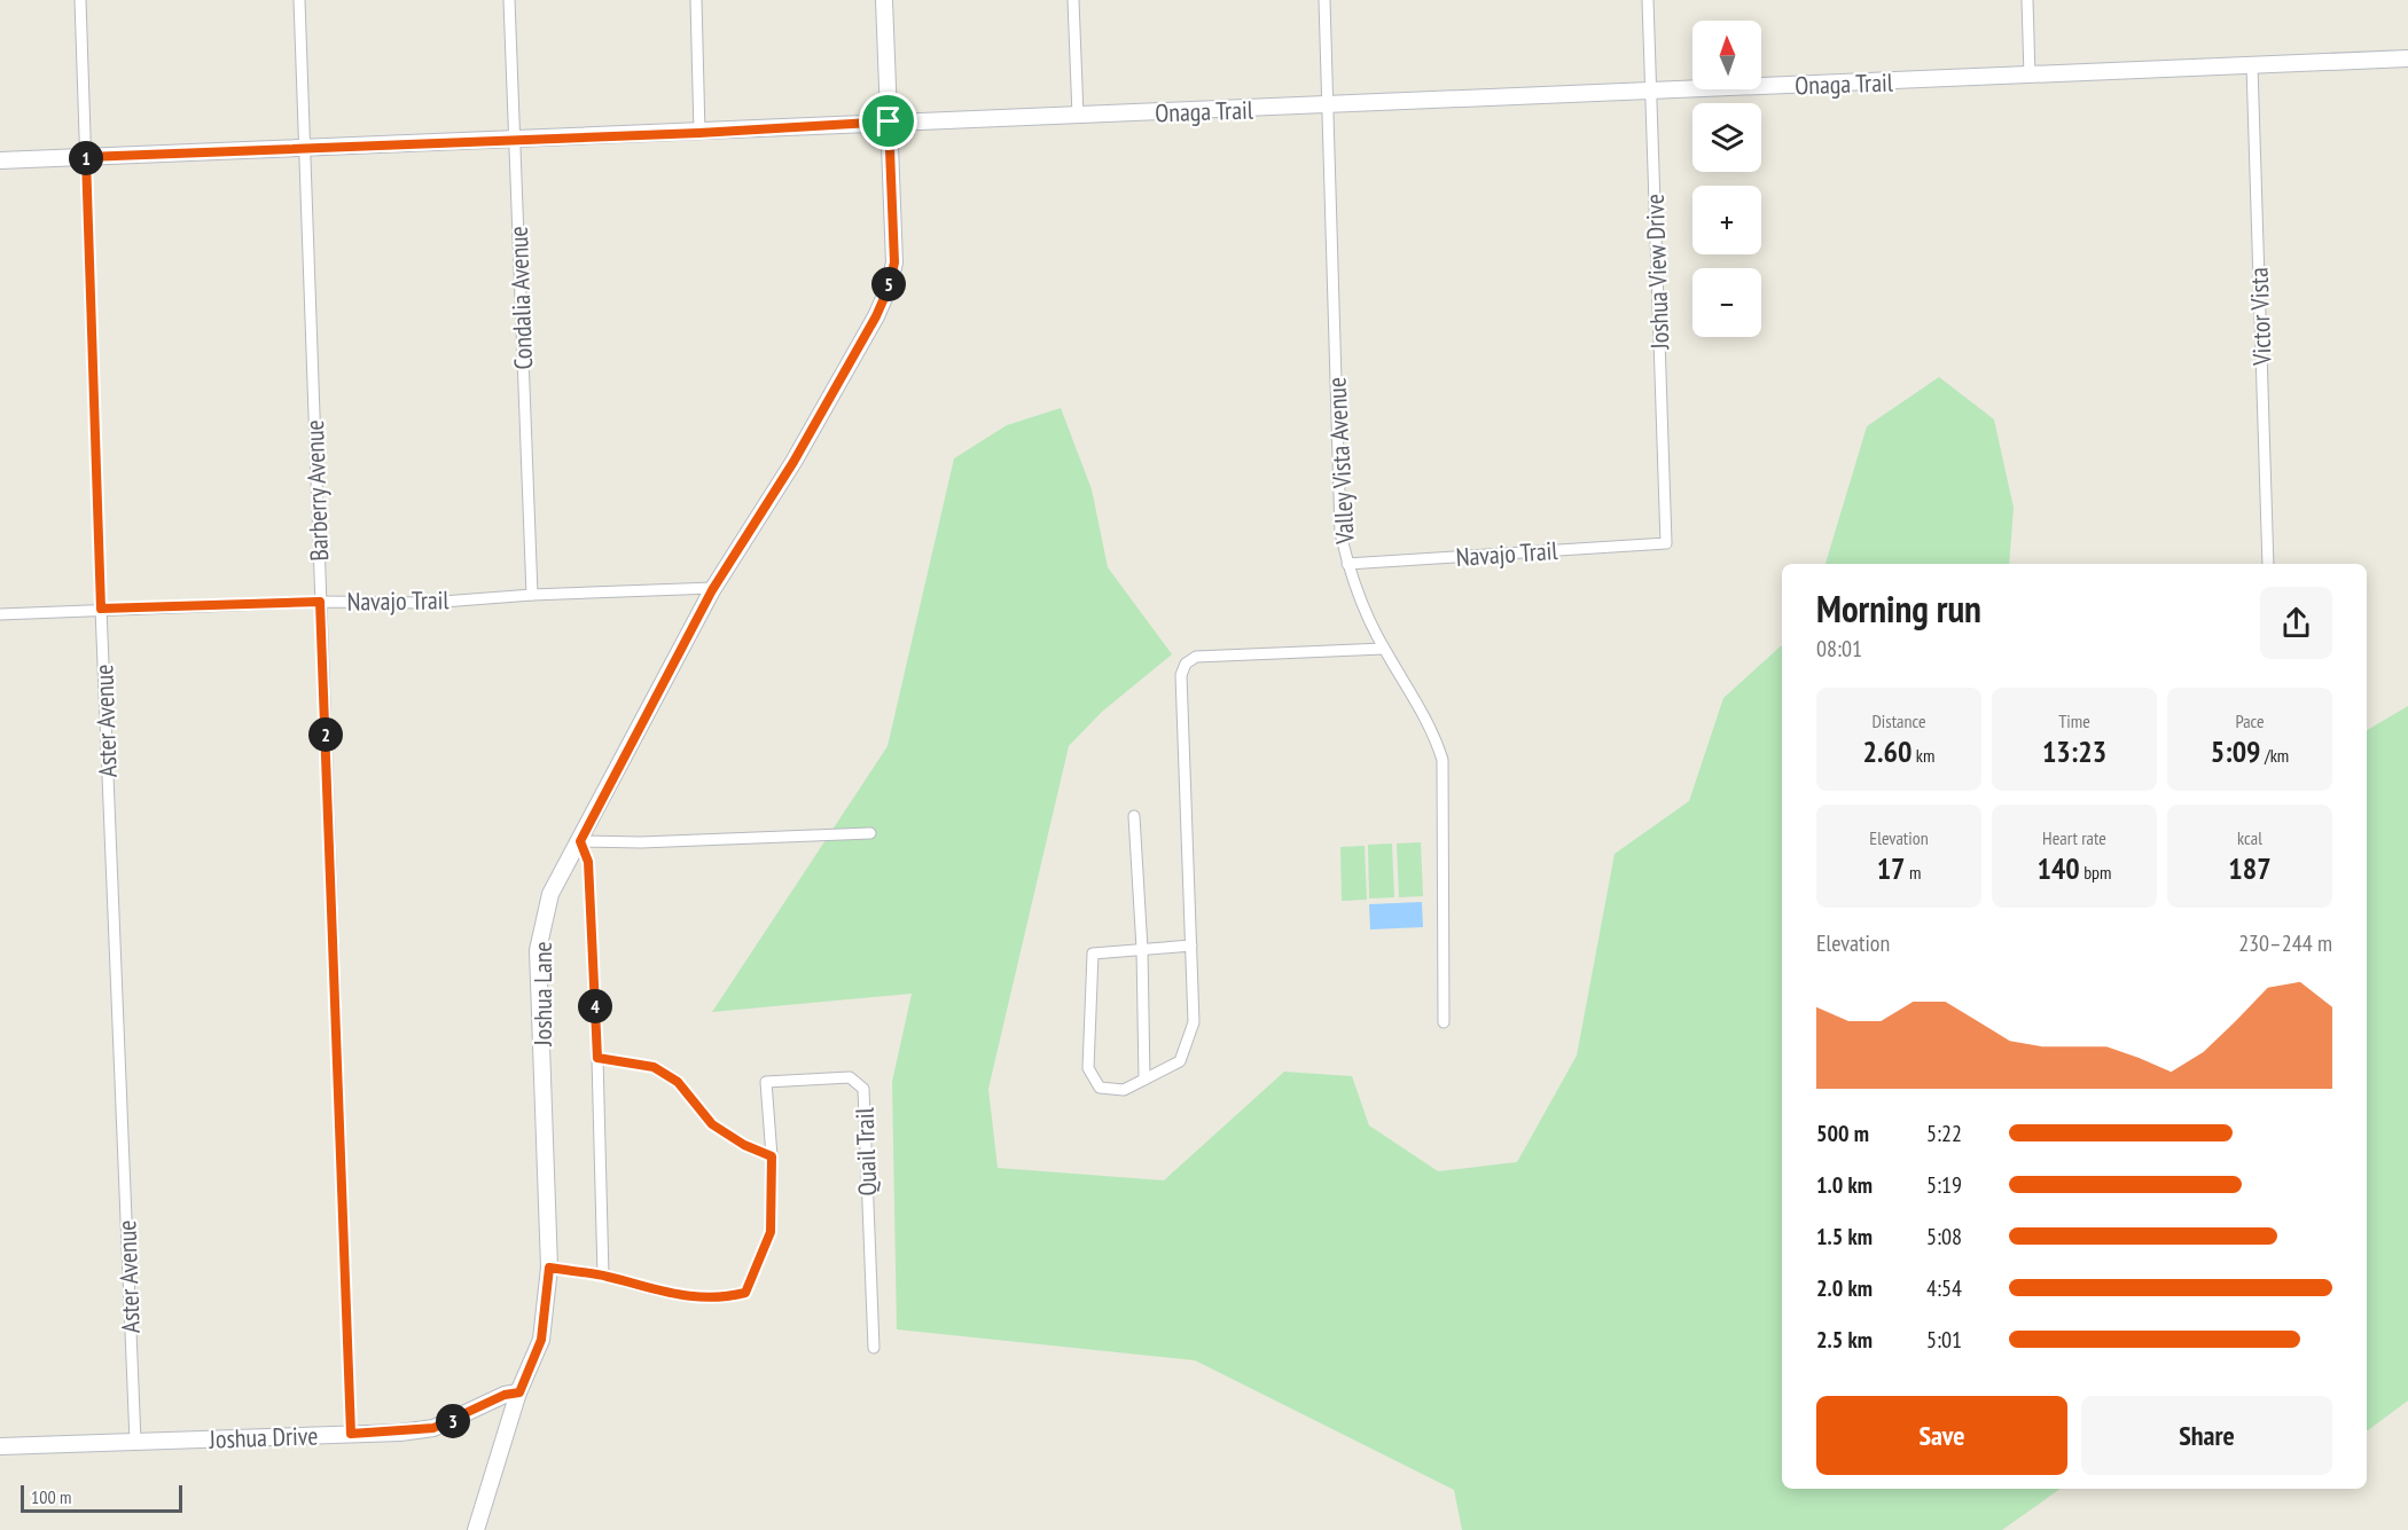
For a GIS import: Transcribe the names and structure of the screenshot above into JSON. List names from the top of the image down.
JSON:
{
  "streets": {
    "street": [
      "Onaga Trail",
      "Joshua View Drive",
      "Condalia Avenue",
      "Victor Vista",
      "Valley Vista Avenue",
      "Barberry Avenue",
      "Navajo Trail",
      "Aster Avenue",
      "Joshua Lane",
      "Quail Trail",
      "Joshua Drive"
    ]
  },
  "crossings": [
    ["Onaga Trail", "Joshua View Drive"],
    ["Onaga Trail", "Condalia Avenue"],
    ["Onaga Trail", "Victor Vista"],
    ["Onaga Trail", "Valley Vista Avenue"],
    ["Onaga Trail", "Barberry Avenue"],
    ["Onaga Trail", "Aster Avenue"],
    ["Onaga Trail", "Joshua Lane"],
    ["Joshua View Drive", "Navajo Trail"],
    ["Condalia Avenue", "Navajo Trail"],
    ["Valley Vista Avenue", "Navajo Trail"],
    ["Barberry Avenue", "Navajo Trail"],
    ["Barberry Avenue", "Joshua Drive"],
    ["Navajo Trail", "Aster Avenue"],
    ["Navajo Trail", "Joshua Lane"],
    ["Aster Avenue", "Joshua Drive"],
    ["Joshua Lane", "Joshua Drive"]
  ],
  "scale_bar": "100 m",
  "north": "top",
  "page": {
    "map_buttons": ["+", "−"],
    "pins": [
      "1",
      "5",
      "2",
      "4",
      "3"
    ],
    "heading": ["Morning run", "08:01"],
    "stats": [
      ["Distance", "2.60 km"],
      ["Time", "13:23"],
      ["Pace", "5:09 /km"],
      ["Elevation", "17 m"],
      ["Heart rate", "140 bpm"],
      ["kcal", "187"]
    ],
    "chart": ["Elevation", "230–244 m"],
    "list": [
      {
        "name": "500 m",
        "note": "5:22"
      },
      {
        "name": "1.0 km",
        "note": "5:19"
      },
      {
        "name": "1.5 km",
        "note": "5:08"
      },
      {
        "name": "2.0 km",
        "note": "4:54"
      },
      {
        "name": "2.5 km",
        "note": "5:01"
      }
    ],
    "buttons": ["Save", "Share"],
    "scale": "100 m"
  }
}
